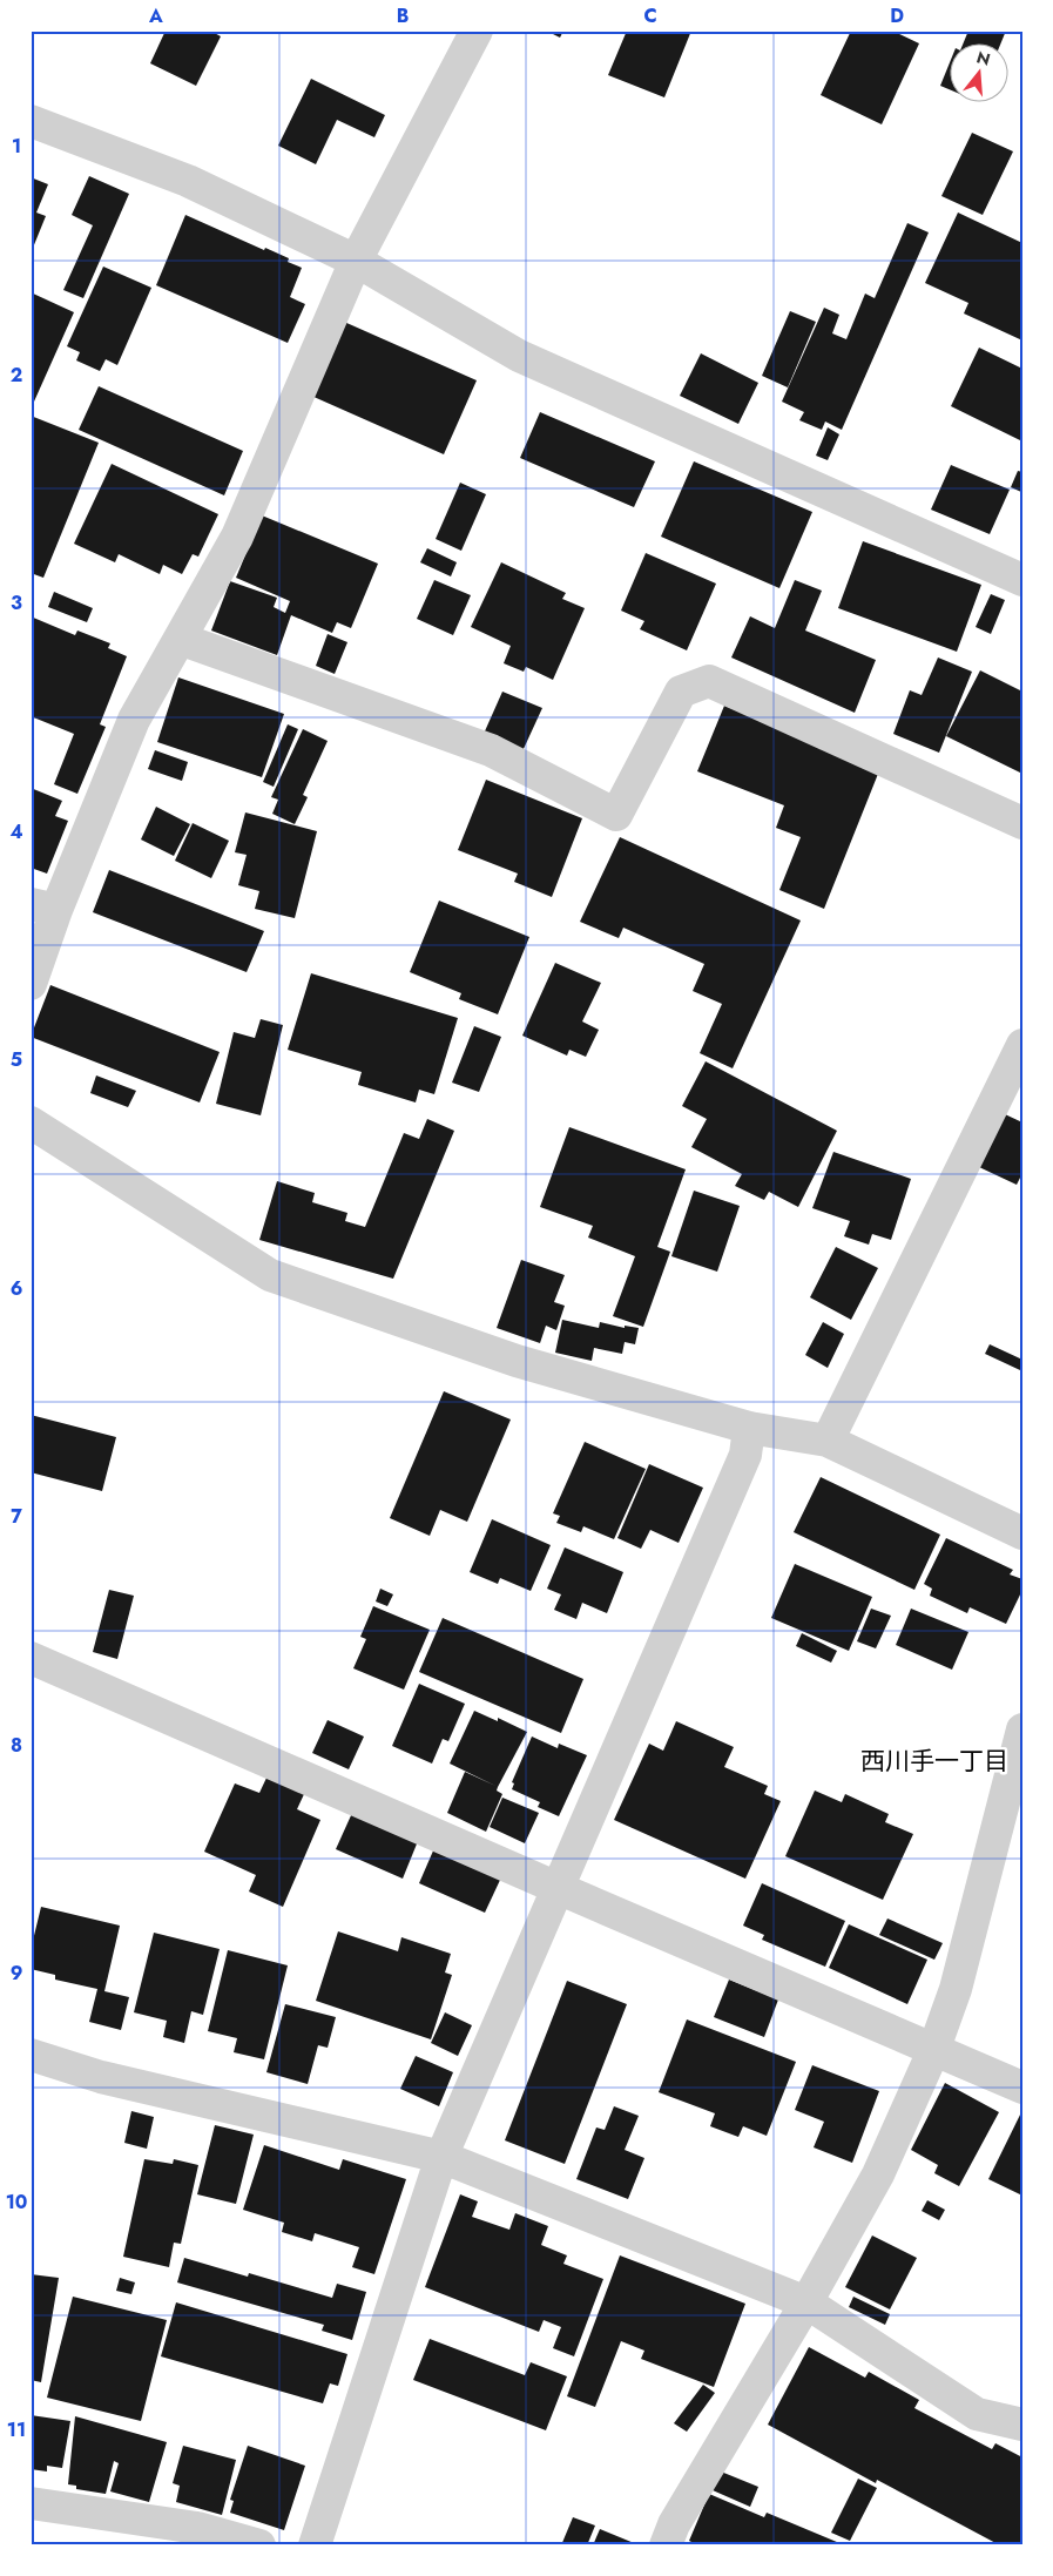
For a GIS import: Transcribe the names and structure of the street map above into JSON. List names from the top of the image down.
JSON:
{
  "districts": ["西川手一丁目"],
  "north": "top",
  "grid": {
    "columns": [
      "A",
      "B",
      "C",
      "D"
    ],
    "rows": [
      "1",
      "2",
      "3",
      "4",
      "5",
      "6",
      "7",
      "8",
      "9",
      "10",
      "11"
    ]
  }
}
